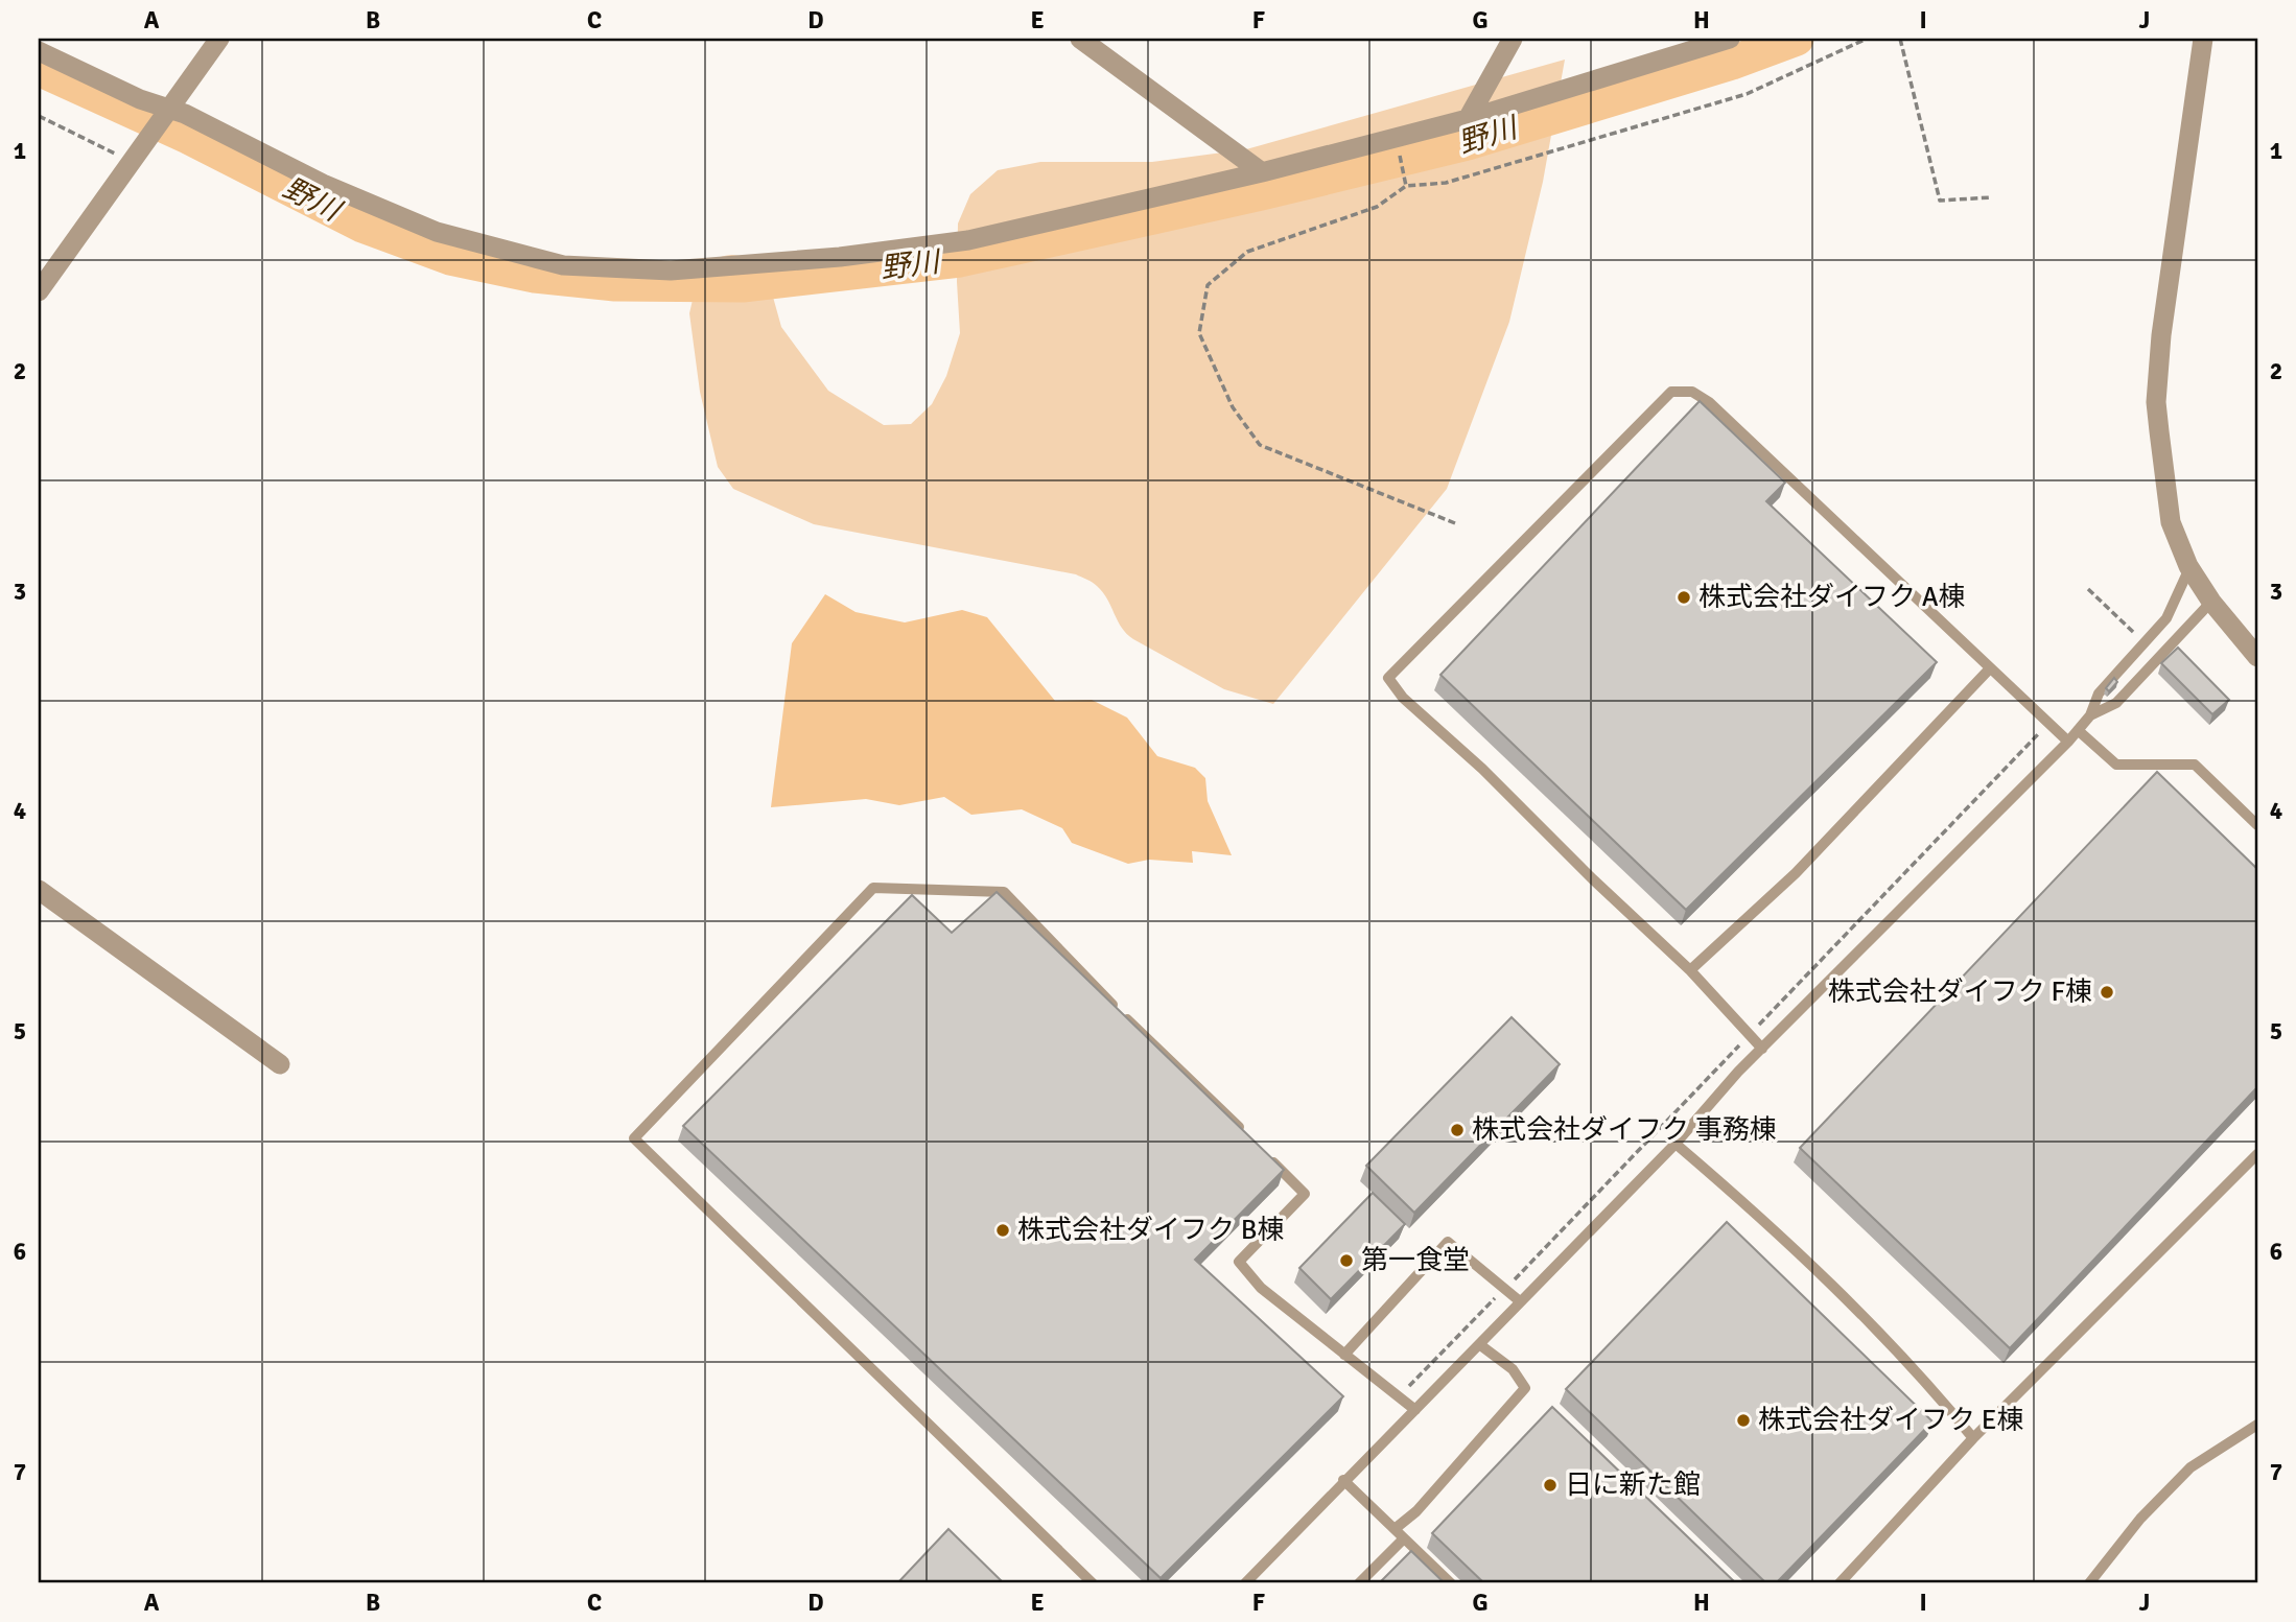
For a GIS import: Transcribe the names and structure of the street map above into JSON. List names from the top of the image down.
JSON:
{
  "water": ["野川"],
  "places": [
    "株式会社ダイフク A棟",
    "株式会社ダイフク F棟",
    "株式会社ダイフク 事務棟",
    "株式会社ダイフク B棟",
    "第一食堂",
    "株式会社ダイフク E棟",
    "日に新た館"
  ],
  "grid": {
    "columns": [
      "A",
      "B",
      "C",
      "D",
      "E",
      "F",
      "G",
      "H",
      "I",
      "J"
    ],
    "rows": [
      "1",
      "2",
      "3",
      "4",
      "5",
      "6",
      "7"
    ]
  }
}
